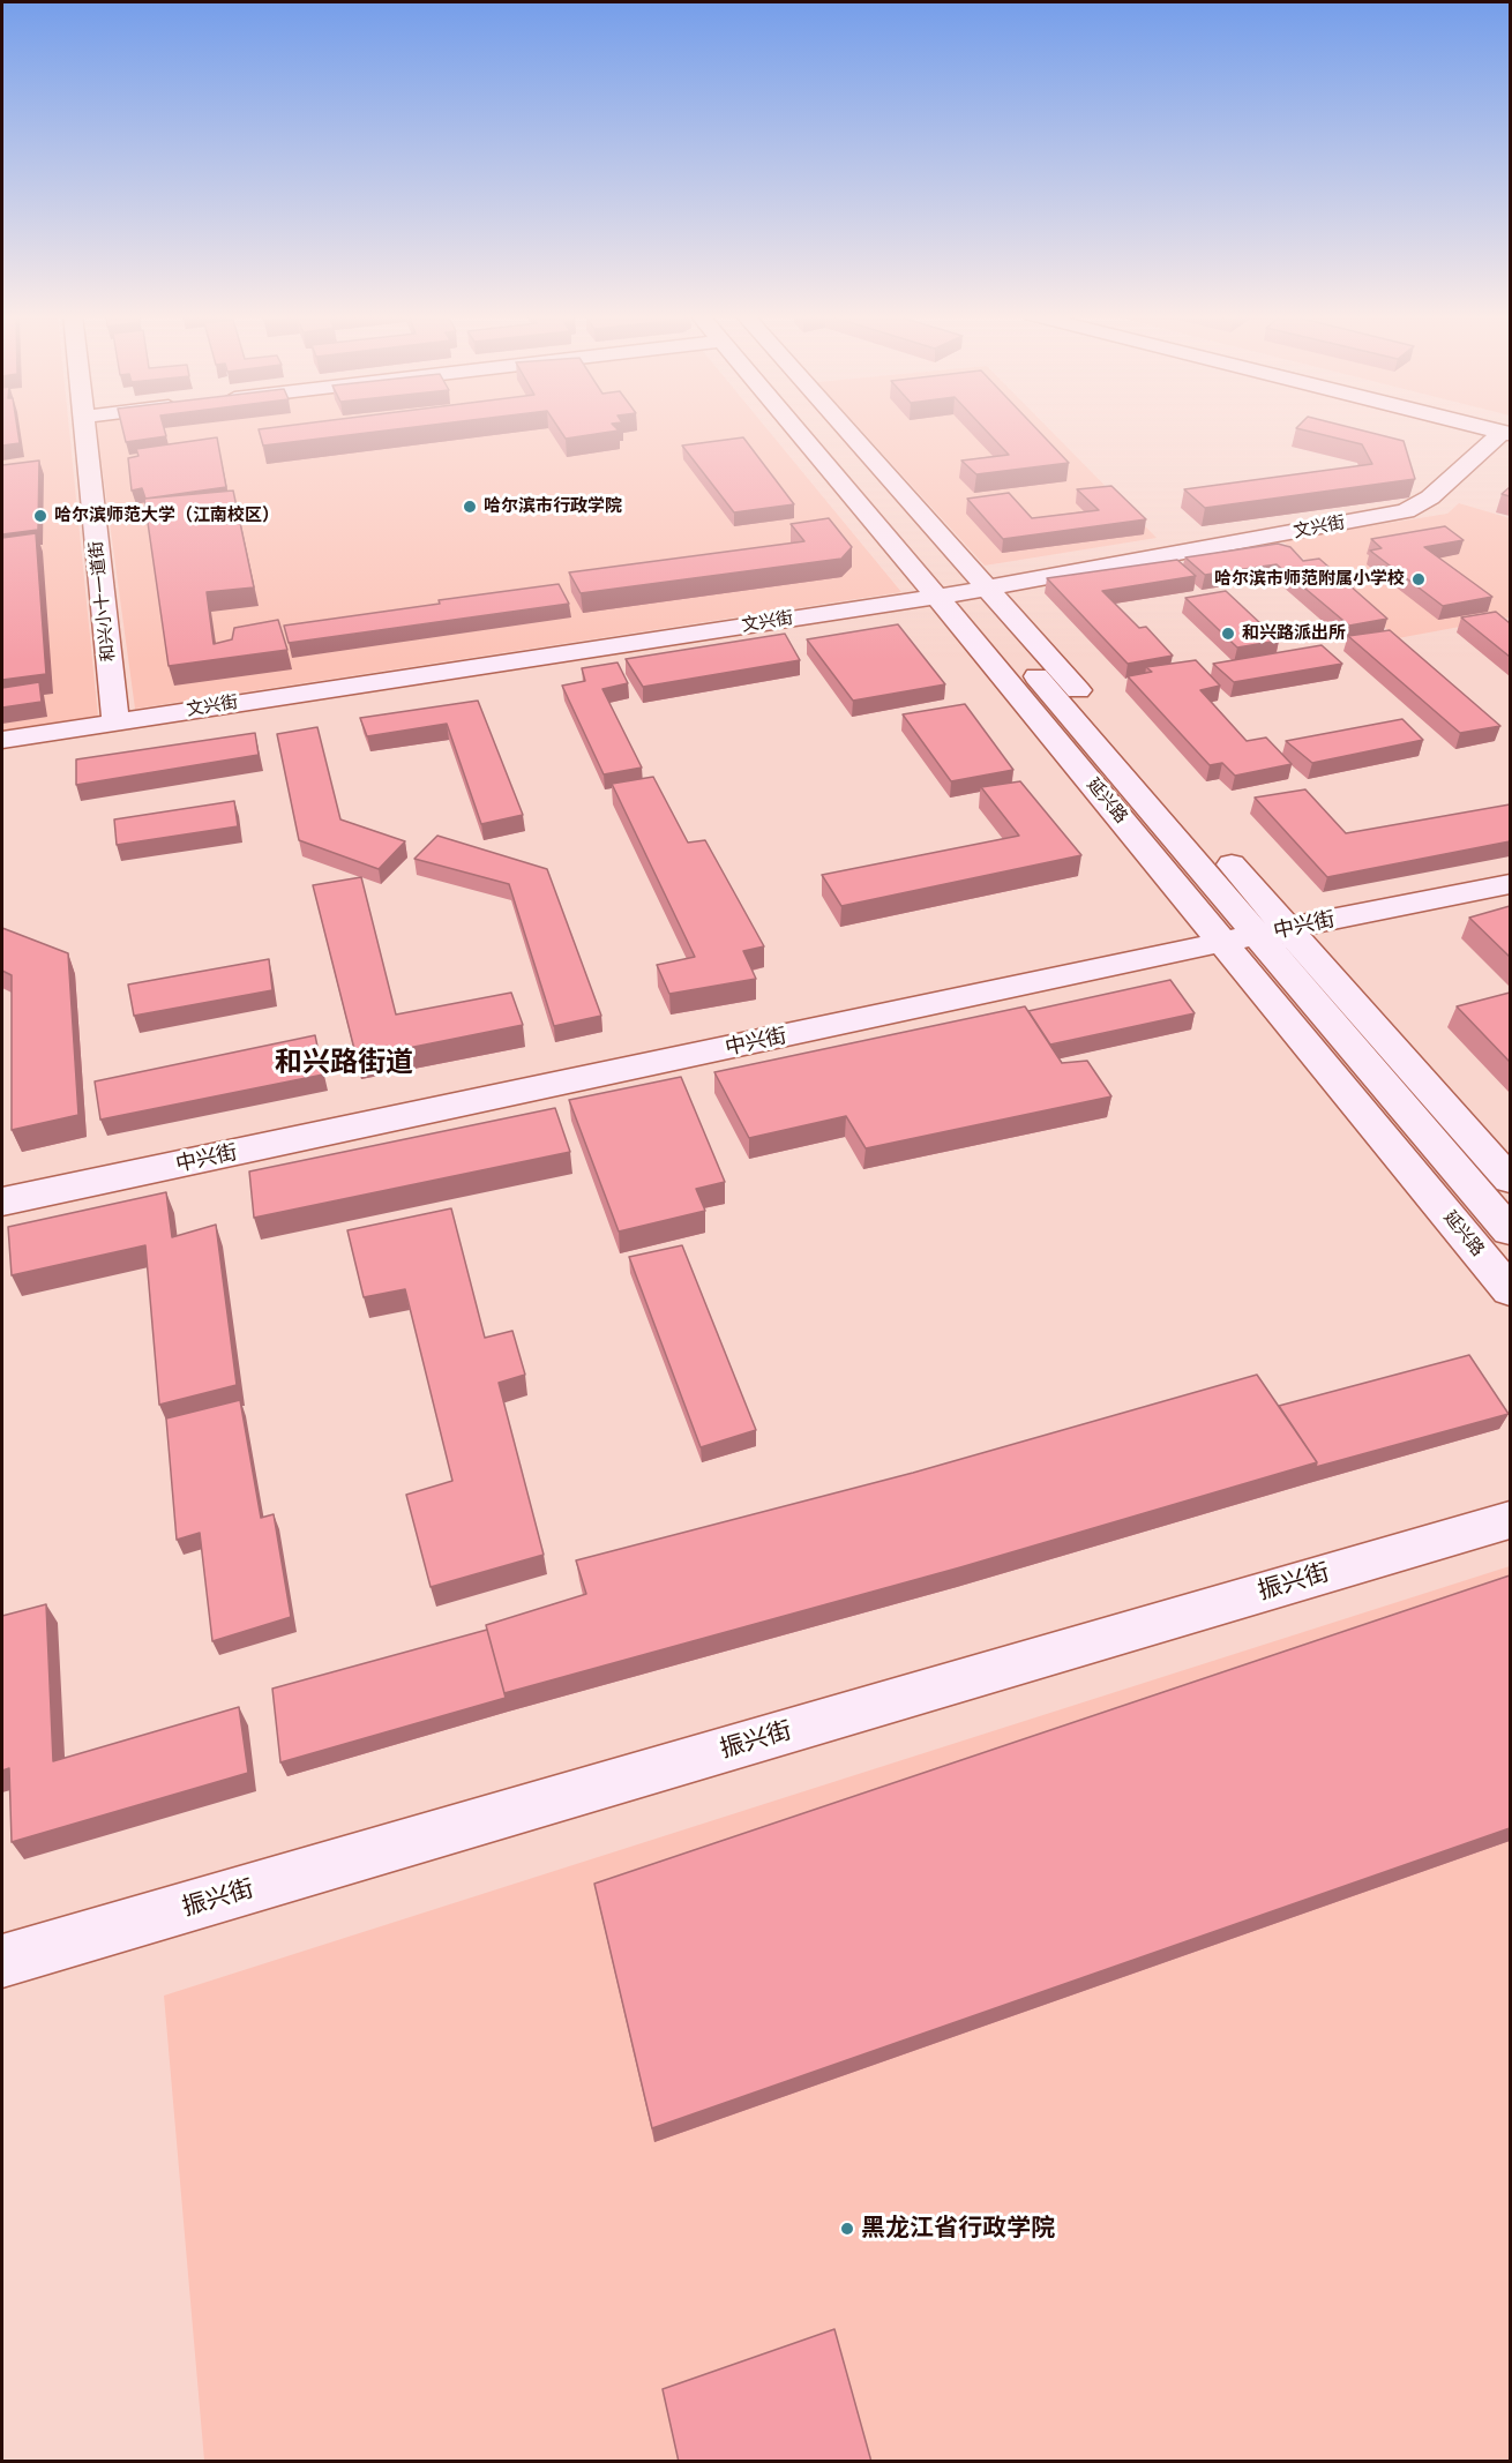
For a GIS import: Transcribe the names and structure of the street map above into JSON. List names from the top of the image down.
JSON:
{
  "streets": {
    "street": [
      "文兴街",
      "和兴小十一道街",
      "延兴路",
      "中兴街",
      "振兴街"
    ]
  },
  "crossings": [
    ["文兴街", "和兴小十一道街"],
    ["文兴街", "延兴路"],
    ["延兴路", "中兴街"]
  ],
  "districts": ["和兴路街道"],
  "places": [
    "哈尔滨市行政学院",
    "哈尔滨师范大学（江南校区）",
    "哈尔滨市师范附属小学校",
    "和兴路派出所",
    "黑龙江省行政学院"
  ]
}
